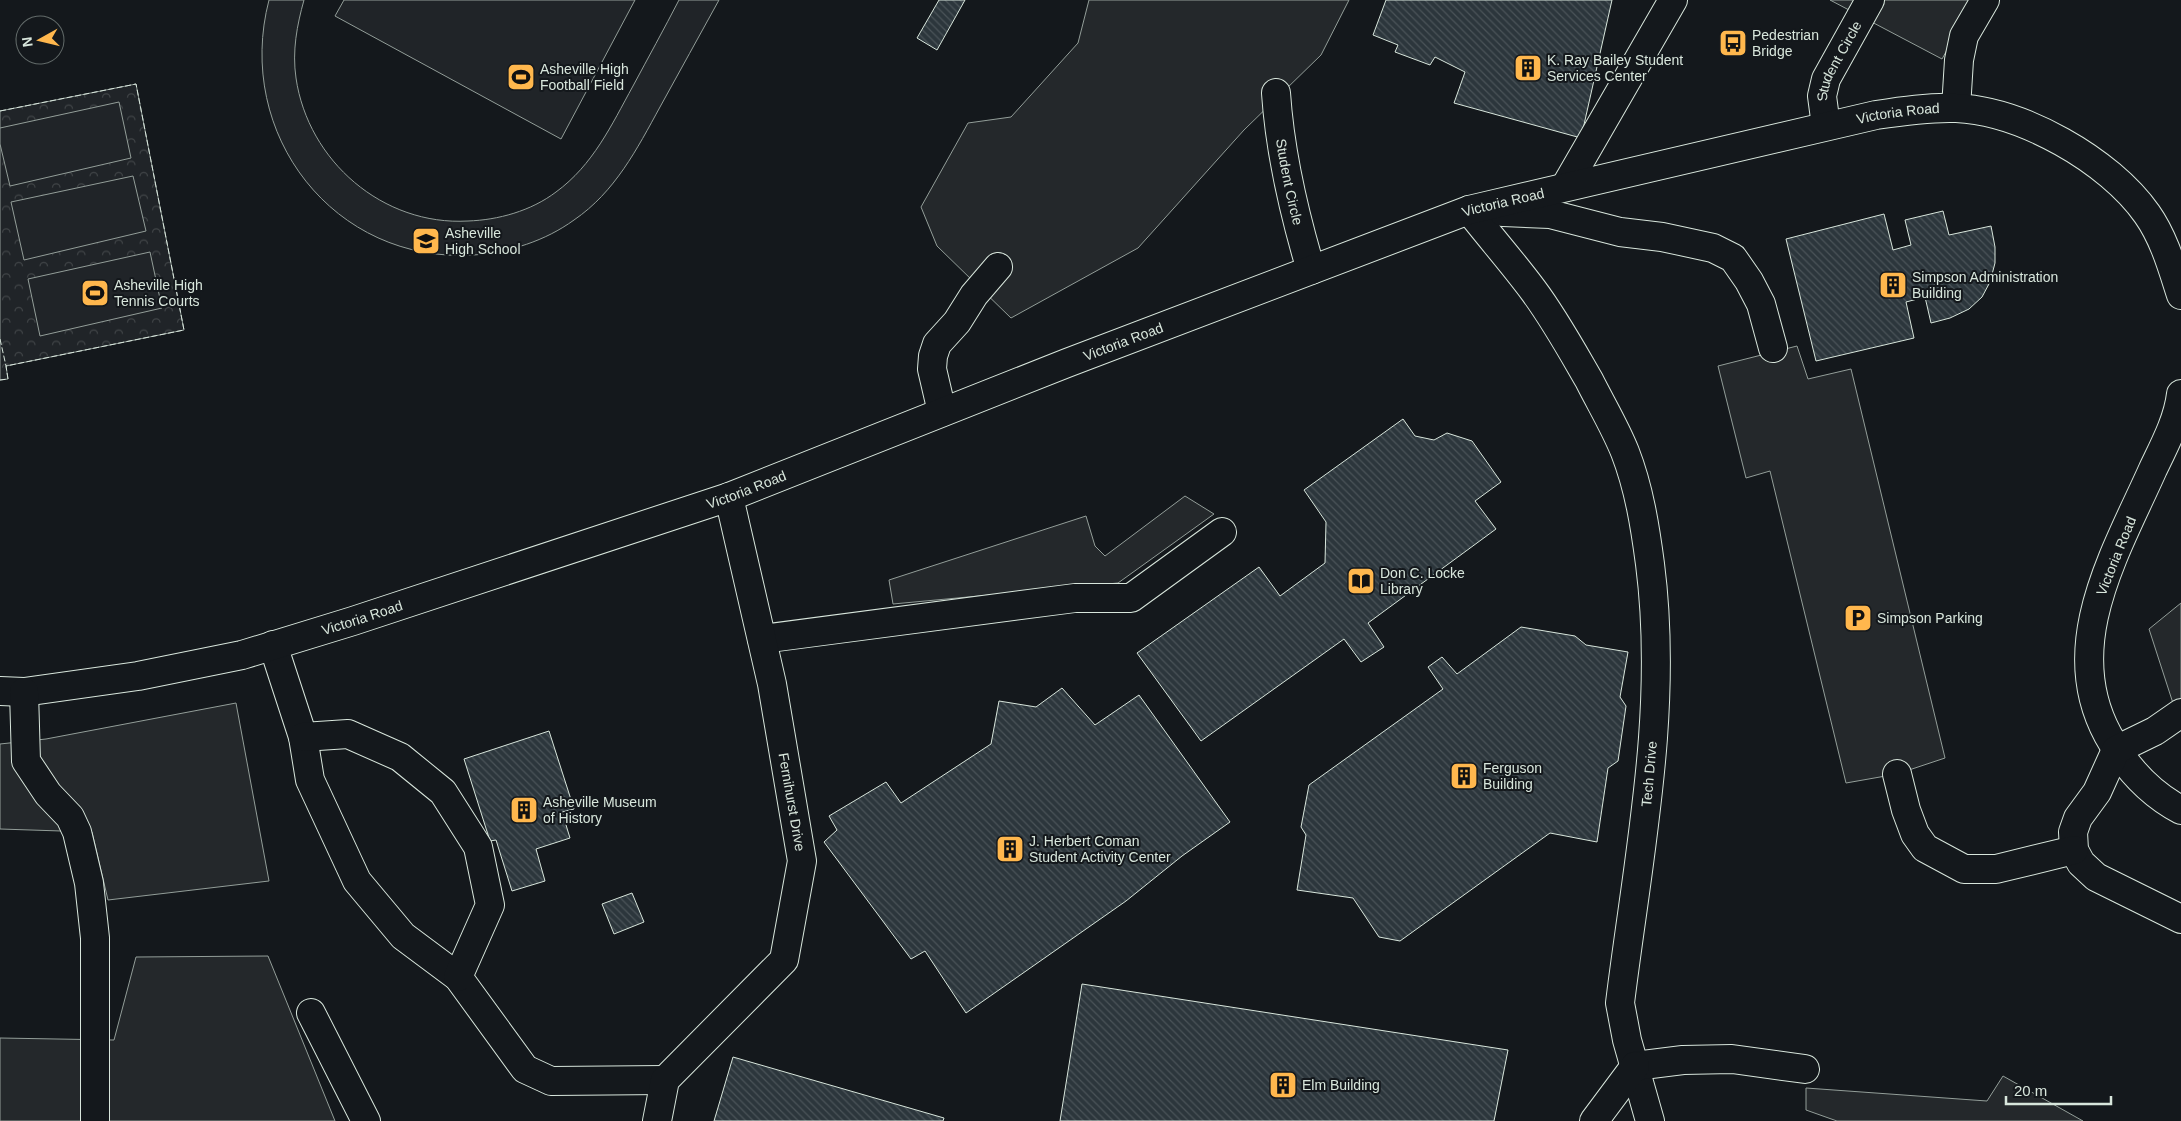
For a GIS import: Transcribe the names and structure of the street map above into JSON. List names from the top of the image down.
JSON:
{
  "streets": {
    "street": [
      "Student Circle",
      "Victoria Road",
      "Tech Drive",
      "Fernihurst Drive"
    ]
  },
  "crossings": [
    ["Student Circle", "Victoria Road"],
    ["Victoria Road", "Tech Drive"],
    ["Victoria Road", "Fernihurst Drive"]
  ],
  "places": {
    "bus stop": ["Pedestrian Bridge"],
    "building": [
      "K. Ray Bailey Student Services Center",
      "Simpson Administration Building",
      "Ferguson Building",
      "Asheville Museum of History",
      "J. Herbert Coman Student Activity Center",
      "Elm Building"
    ],
    "sports": ["Asheville High Football Field", "Asheville High Tennis Courts"],
    "school or university": ["Asheville High School"],
    "library": ["Don C. Locke Library"],
    "parking": ["Simpson Parking"]
  },
  "scale_bar": "20 m",
  "north": "left"
}
